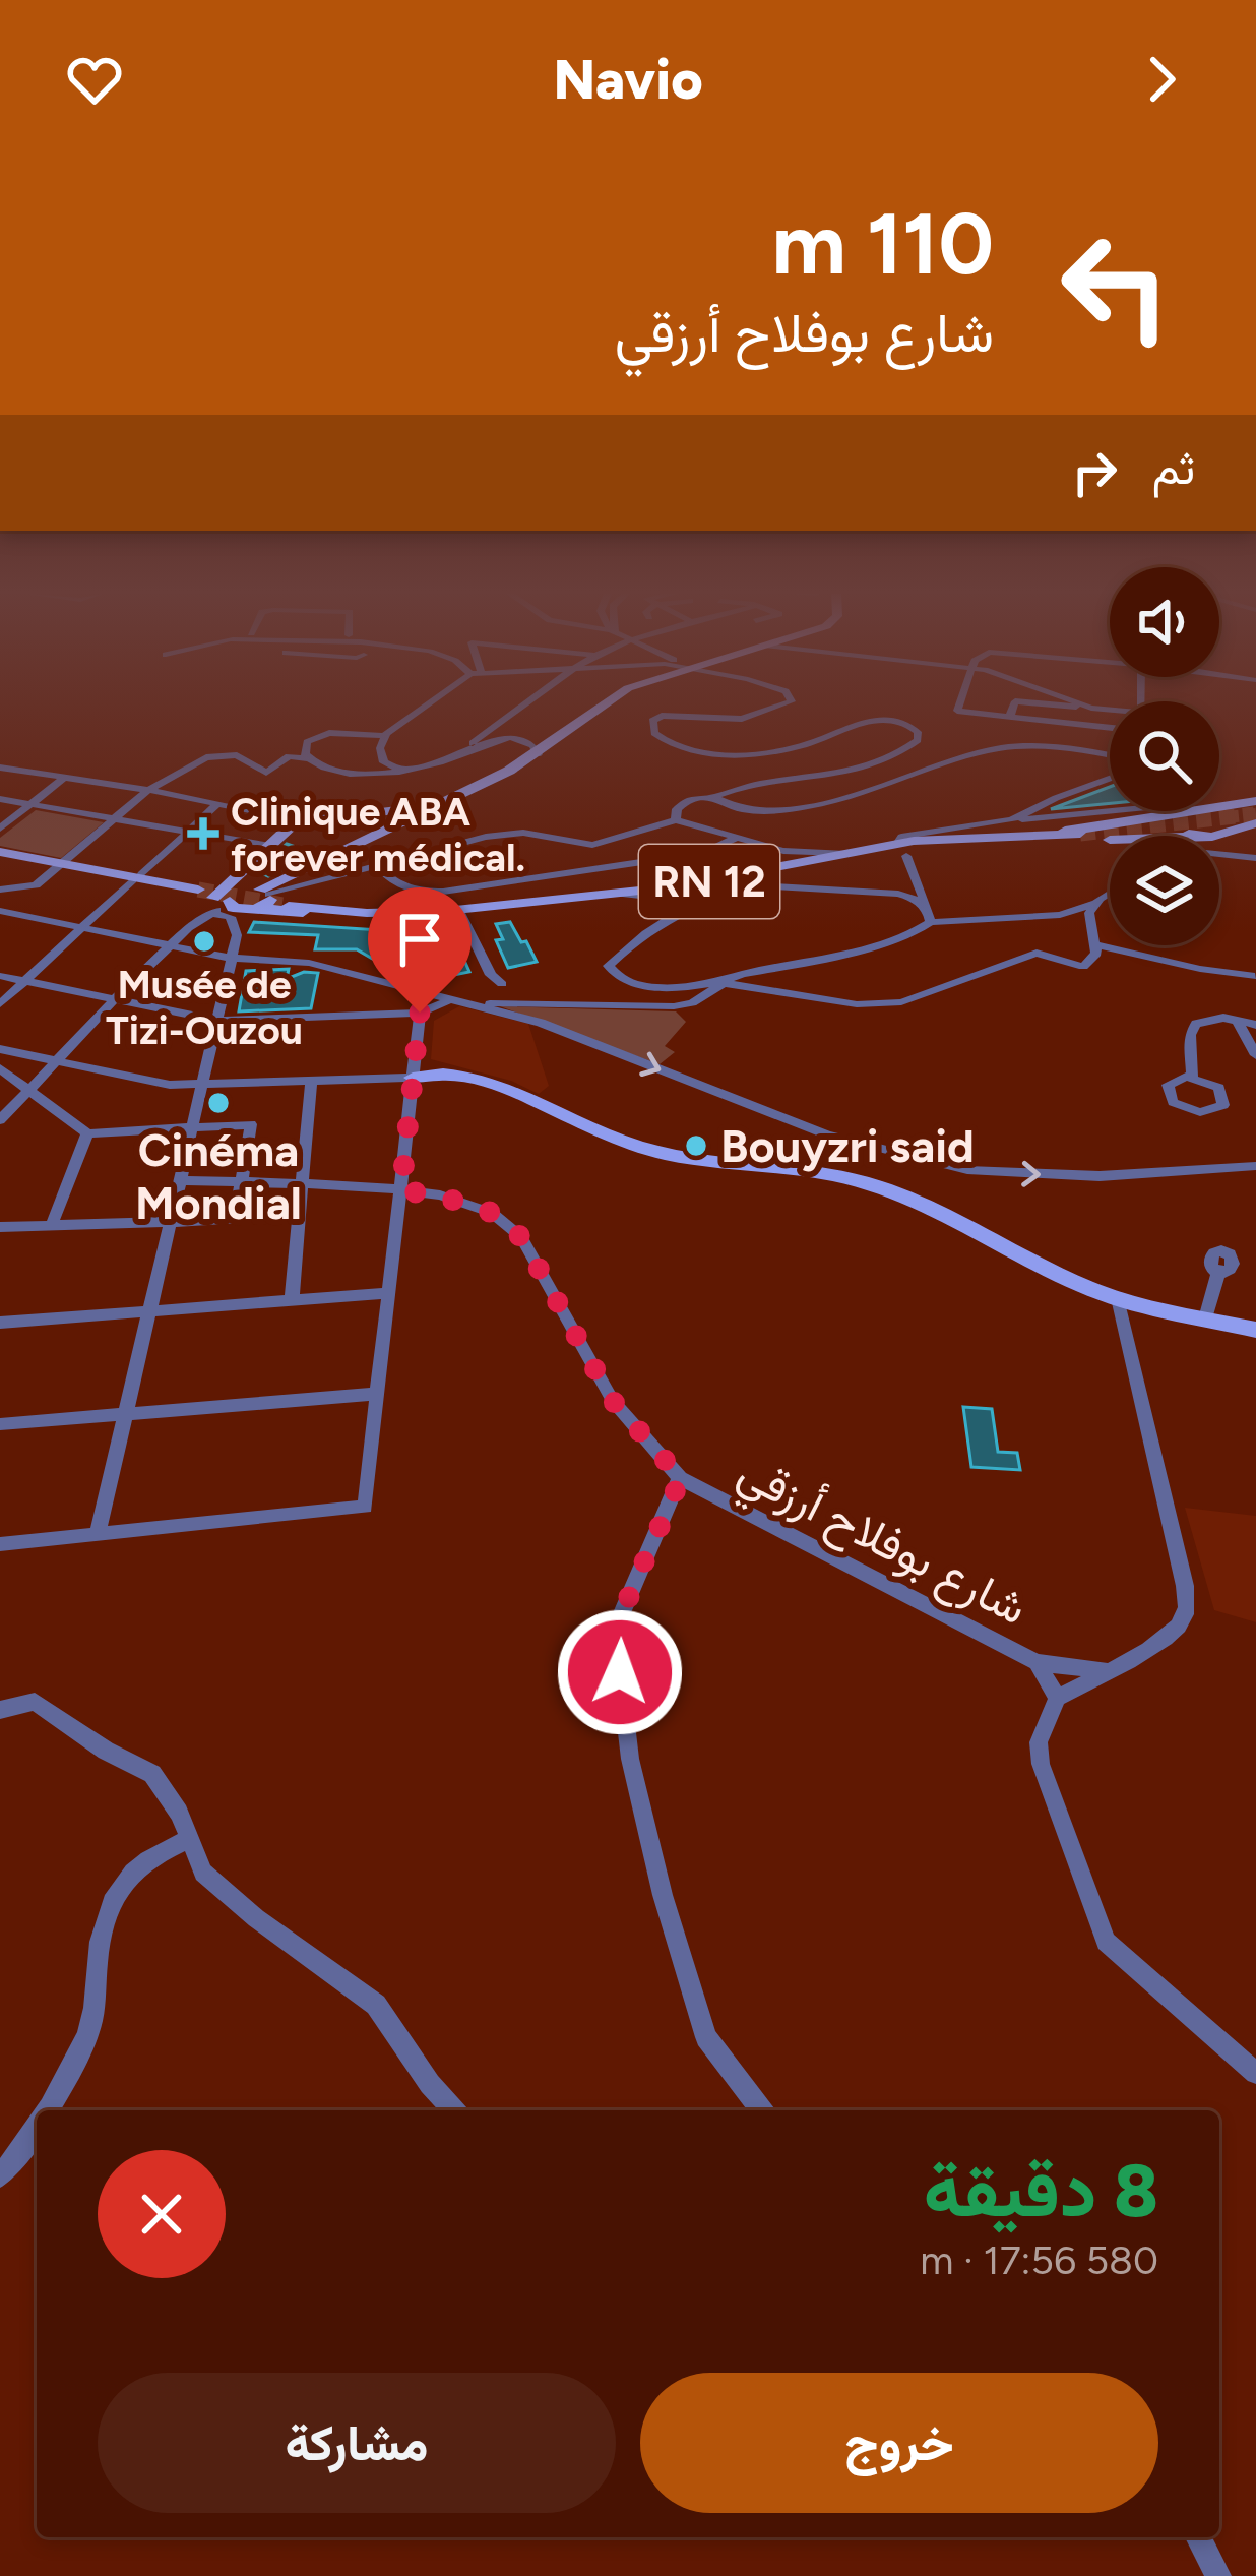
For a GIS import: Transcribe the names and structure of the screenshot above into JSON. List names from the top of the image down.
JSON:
{
  "streets": {
    "main road": ["RN 12"],
    "street": ["شارع بوفلاح أرزقي"]
  },
  "places": {
    "health": ["Clinique ABA forever médical."],
    "other": ["Musée de Tizi-Ouzou", "Cinéma Mondial", "Bouyzri said"]
  },
  "page": {
    "header": "Navio",
    "turn": ["110 m", "شارع بوفلاح أرزقي"],
    "then": "ثم",
    "heading": ["8 دقيقة", "580 m · 17:56"],
    "buttons": ["خروج", "مشاركة"]
  }
}
